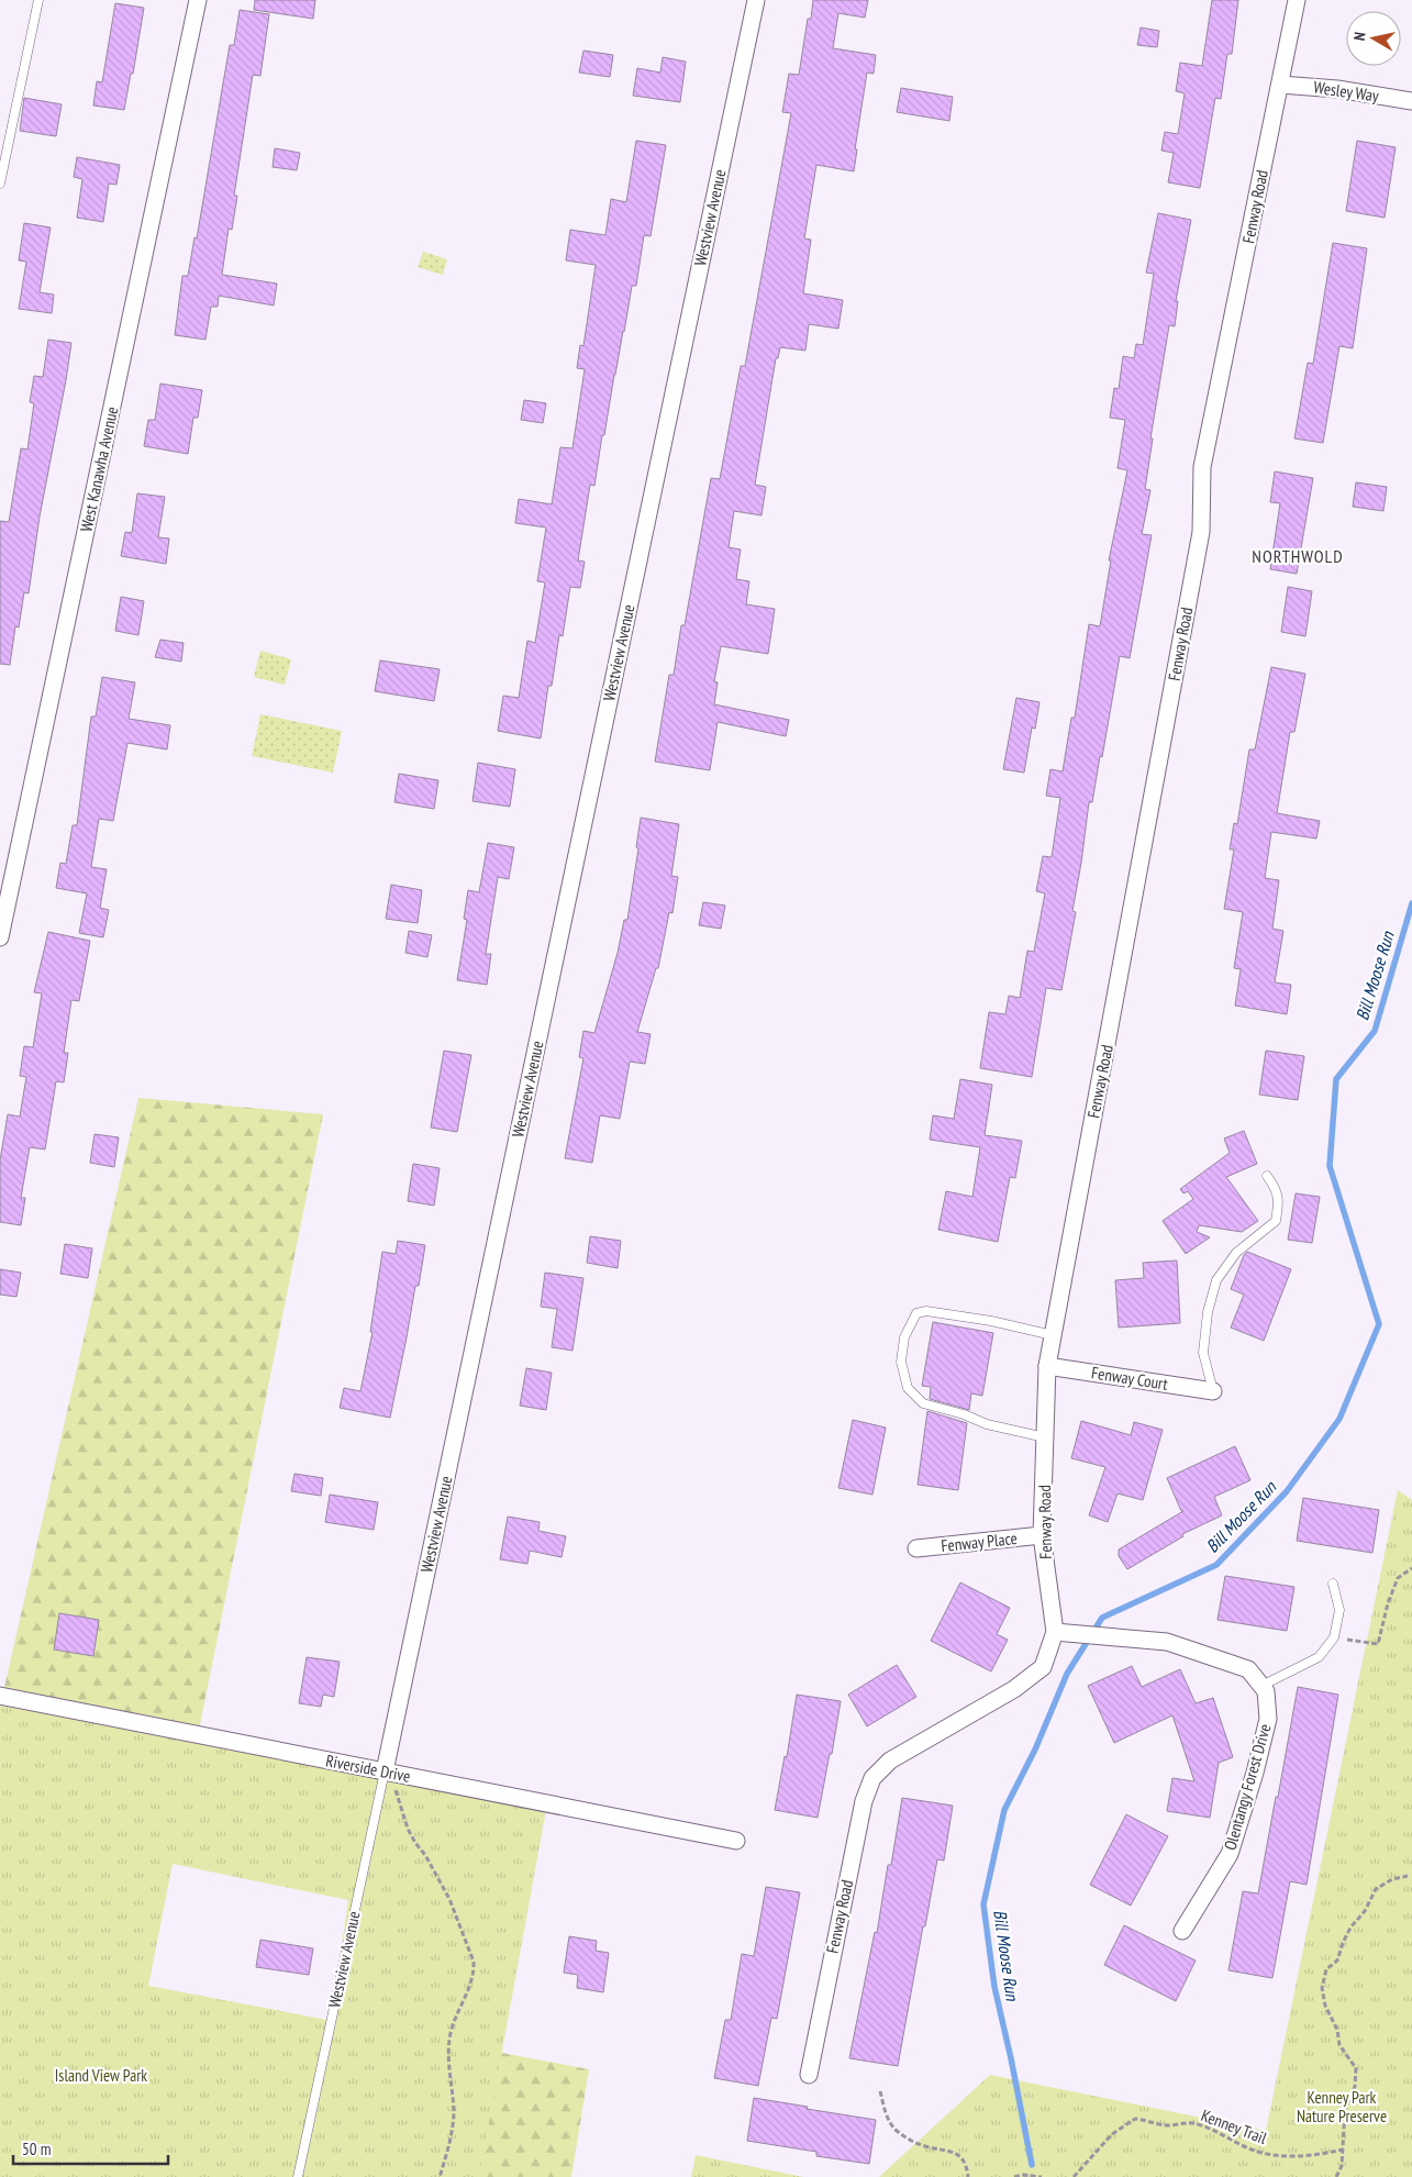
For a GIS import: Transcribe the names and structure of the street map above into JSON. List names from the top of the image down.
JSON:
{
  "streets": {
    "street": [
      "Wesley Way",
      "Fenway Road",
      "Westview Avenue",
      "West Kanawha Avenue",
      "Fenway Court",
      "Fenway Place",
      "Riverside Drive",
      "Olentangy Forest Drive"
    ],
    "path": ["Kenney Trail"]
  },
  "crossings": [
    ["Wesley Way", "Fenway Road"],
    ["Fenway Road", "Fenway Court"],
    ["Fenway Road", "Fenway Place"],
    ["Westview Avenue", "Riverside Drive"]
  ],
  "districts": ["NORTHWOLD"],
  "water": ["Bill Moose Run"],
  "parks": ["Island View Park", "Kenney Park Nature Preserve"],
  "scale_bar": "50 m",
  "north": "left"
}
